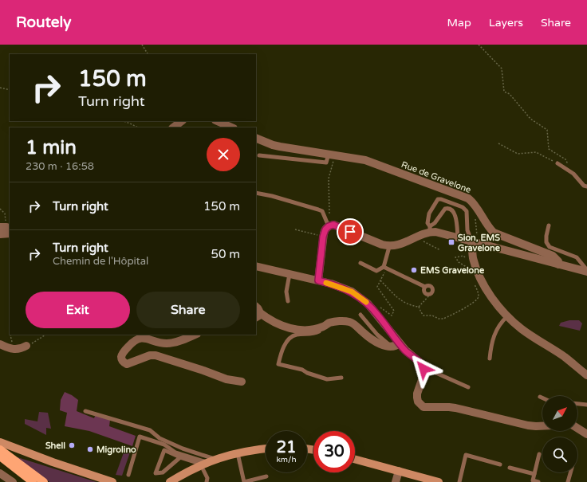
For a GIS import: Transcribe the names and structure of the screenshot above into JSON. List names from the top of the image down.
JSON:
{
  "streets": {
    "street": ["Rue de Gravelone"]
  },
  "places": {
    "transit": ["Sion, EMS Gravelone"],
    "other": ["EMS Gravelone", "Shell", "Migrolino"]
  },
  "north": "top right",
  "page": {
    "header": "Routely",
    "nav": ["Map", "Layers", "Share"],
    "turn": ["150 m", "Turn right"],
    "heading": ["1 min", "230 m · 16:58"],
    "list": [
      {
        "name": "Turn right",
        "value": "150 m"
      },
      {
        "name": "Turn right",
        "note": "Chemin de l'Hôpital",
        "value": "50 m"
      }
    ],
    "buttons": ["Exit", "Share"],
    "speed": "21 km/h",
    "limit": "30"
  }
}
